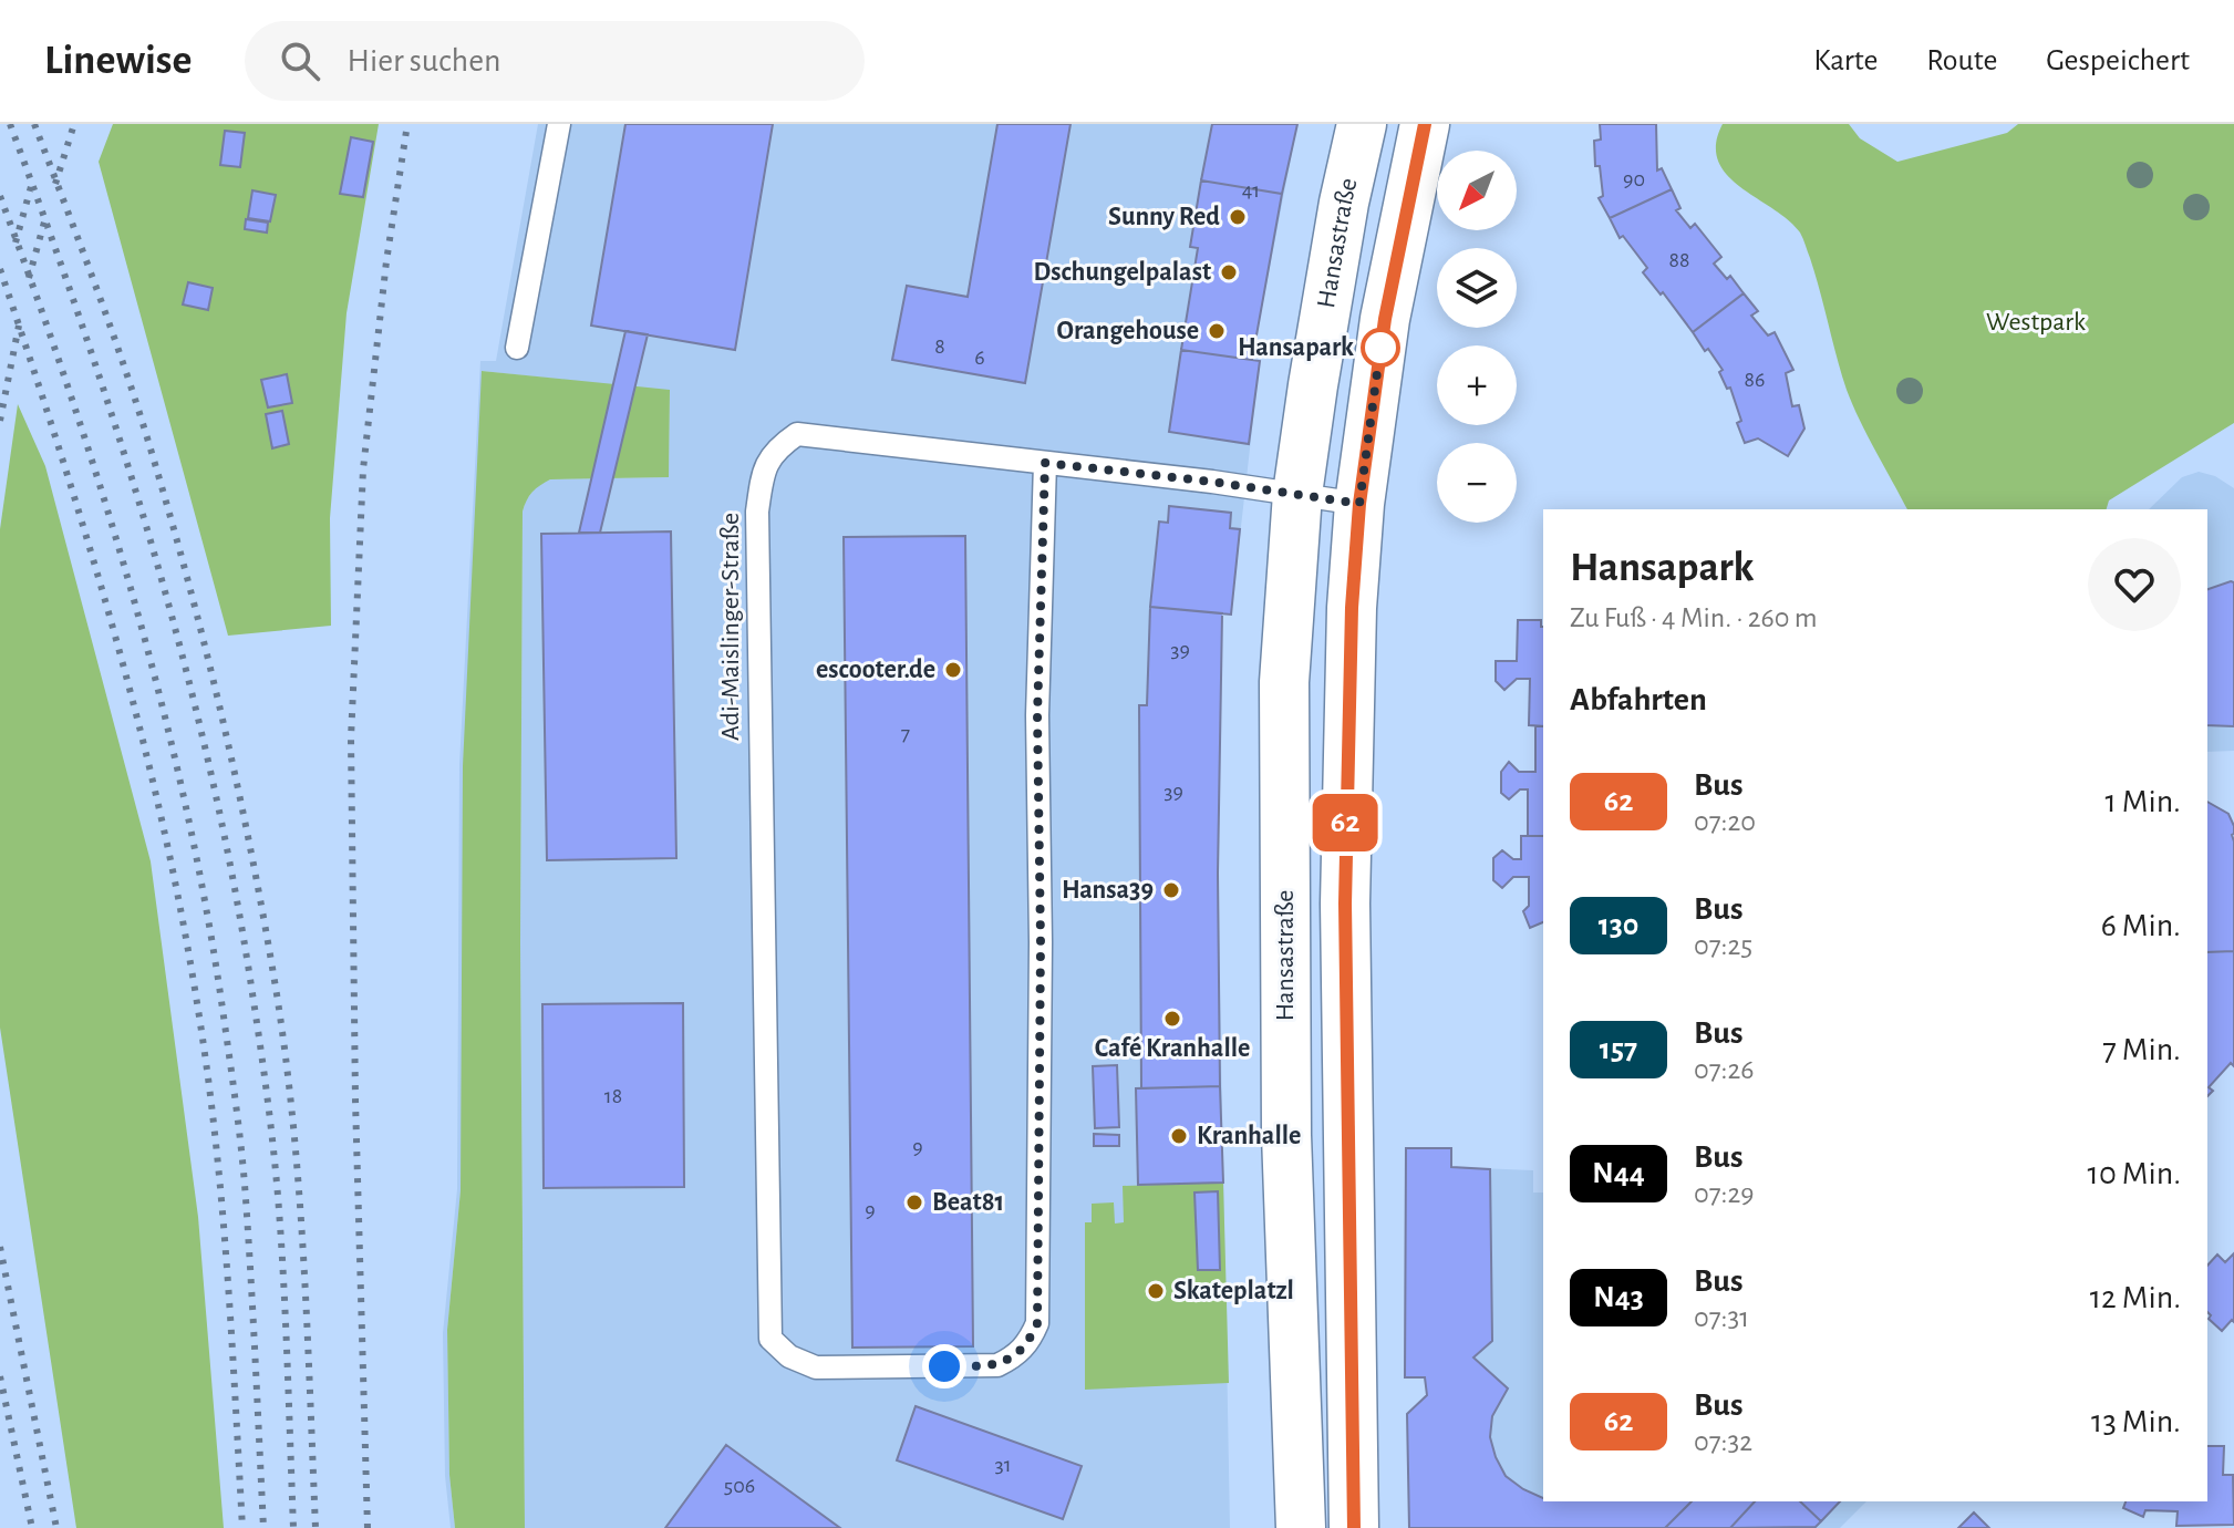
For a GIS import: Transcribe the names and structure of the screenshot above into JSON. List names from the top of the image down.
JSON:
{
  "streets": {
    "main road": ["Hansastraße"],
    "lane": ["Adi-Maislinger-Straße"]
  },
  "crossings": [
    ["Hansastraße", "Adi-Maislinger-Straße"]
  ],
  "parks": ["Westpark"],
  "places": [
    "Sunny Red",
    "Dschungelpalast",
    "Orangehouse",
    "Hansapark",
    "escooter.de",
    "Hansa39",
    "Café Kranhalle",
    "Kranhalle",
    "Beat81",
    "Skateplatzl"
  ],
  "lines": ["bus line 62"],
  "house_numbers": [
    "90",
    "41",
    "88",
    "8",
    "6",
    "86",
    "39",
    "7",
    "39",
    "18",
    "9",
    "9",
    "31",
    "506"
  ],
  "north": "bottom left",
  "page": {
    "header": "Linewise",
    "search": "Hier suchen",
    "nav": ["Karte", "Route", "Gespeichert"],
    "on_map": "62",
    "map_buttons": ["+", "−"],
    "heading": [
      ["Hansapark", "Zu Fuß · 4 Min. · 260 m"],
      "Abfahrten"
    ],
    "list": [
      {
        "mark": "62",
        "name": "Bus",
        "note": "07:20",
        "value": "1 Min."
      },
      {
        "mark": "130",
        "name": "Bus",
        "note": "07:25",
        "value": "6 Min."
      },
      {
        "mark": "157",
        "name": "Bus",
        "note": "07:26",
        "value": "7 Min."
      },
      {
        "mark": "N44",
        "name": "Bus",
        "note": "07:29",
        "value": "10 Min."
      },
      {
        "mark": "N43",
        "name": "Bus",
        "note": "07:31",
        "value": "12 Min."
      },
      {
        "mark": "62",
        "name": "Bus",
        "note": "07:32",
        "value": "13 Min."
      }
    ]
  }
}
